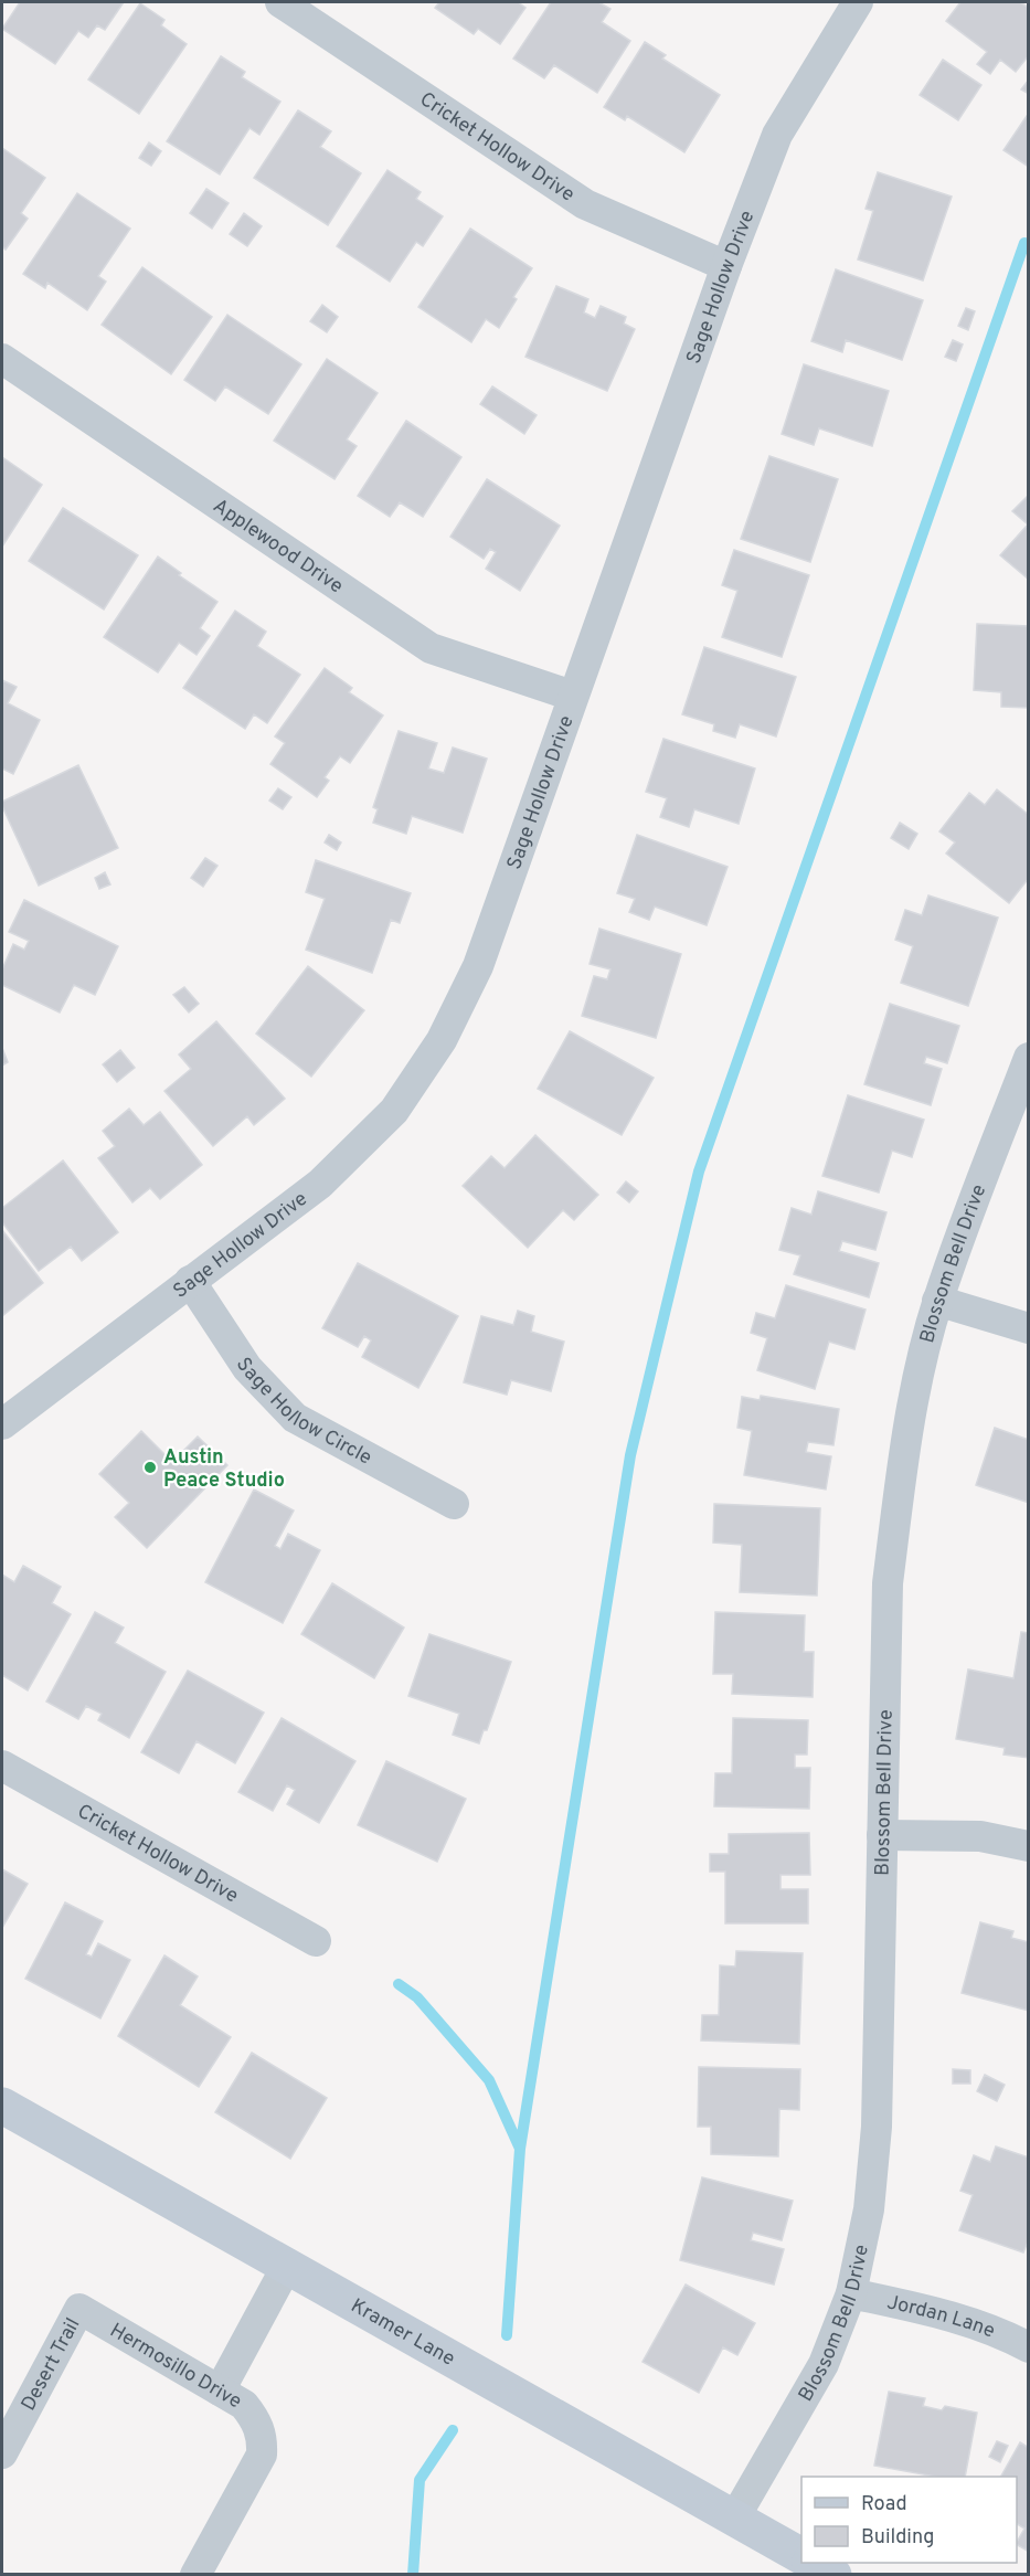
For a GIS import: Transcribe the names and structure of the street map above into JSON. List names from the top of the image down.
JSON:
{
  "streets": {
    "street": [
      "Cricket Hollow Drive",
      "Sage Hollow Drive",
      "Applewood Drive",
      "Blossom Bell Drive",
      "Sage Hollow Circle",
      "Jordan Lane",
      "Kramer Lane",
      "Desert Trail",
      "Hermosillo Drive"
    ]
  },
  "crossings": [
    ["Cricket Hollow Drive", "Sage Hollow Drive"],
    ["Sage Hollow Drive", "Applewood Drive"],
    ["Sage Hollow Drive", "Sage Hollow Circle"],
    ["Blossom Bell Drive", "Jordan Lane"],
    ["Blossom Bell Drive", "Kramer Lane"],
    ["Desert Trail", "Hermosillo Drive"]
  ],
  "places": ["Austin Peace Studio"],
  "legend": ["Road", "Building"]
}
